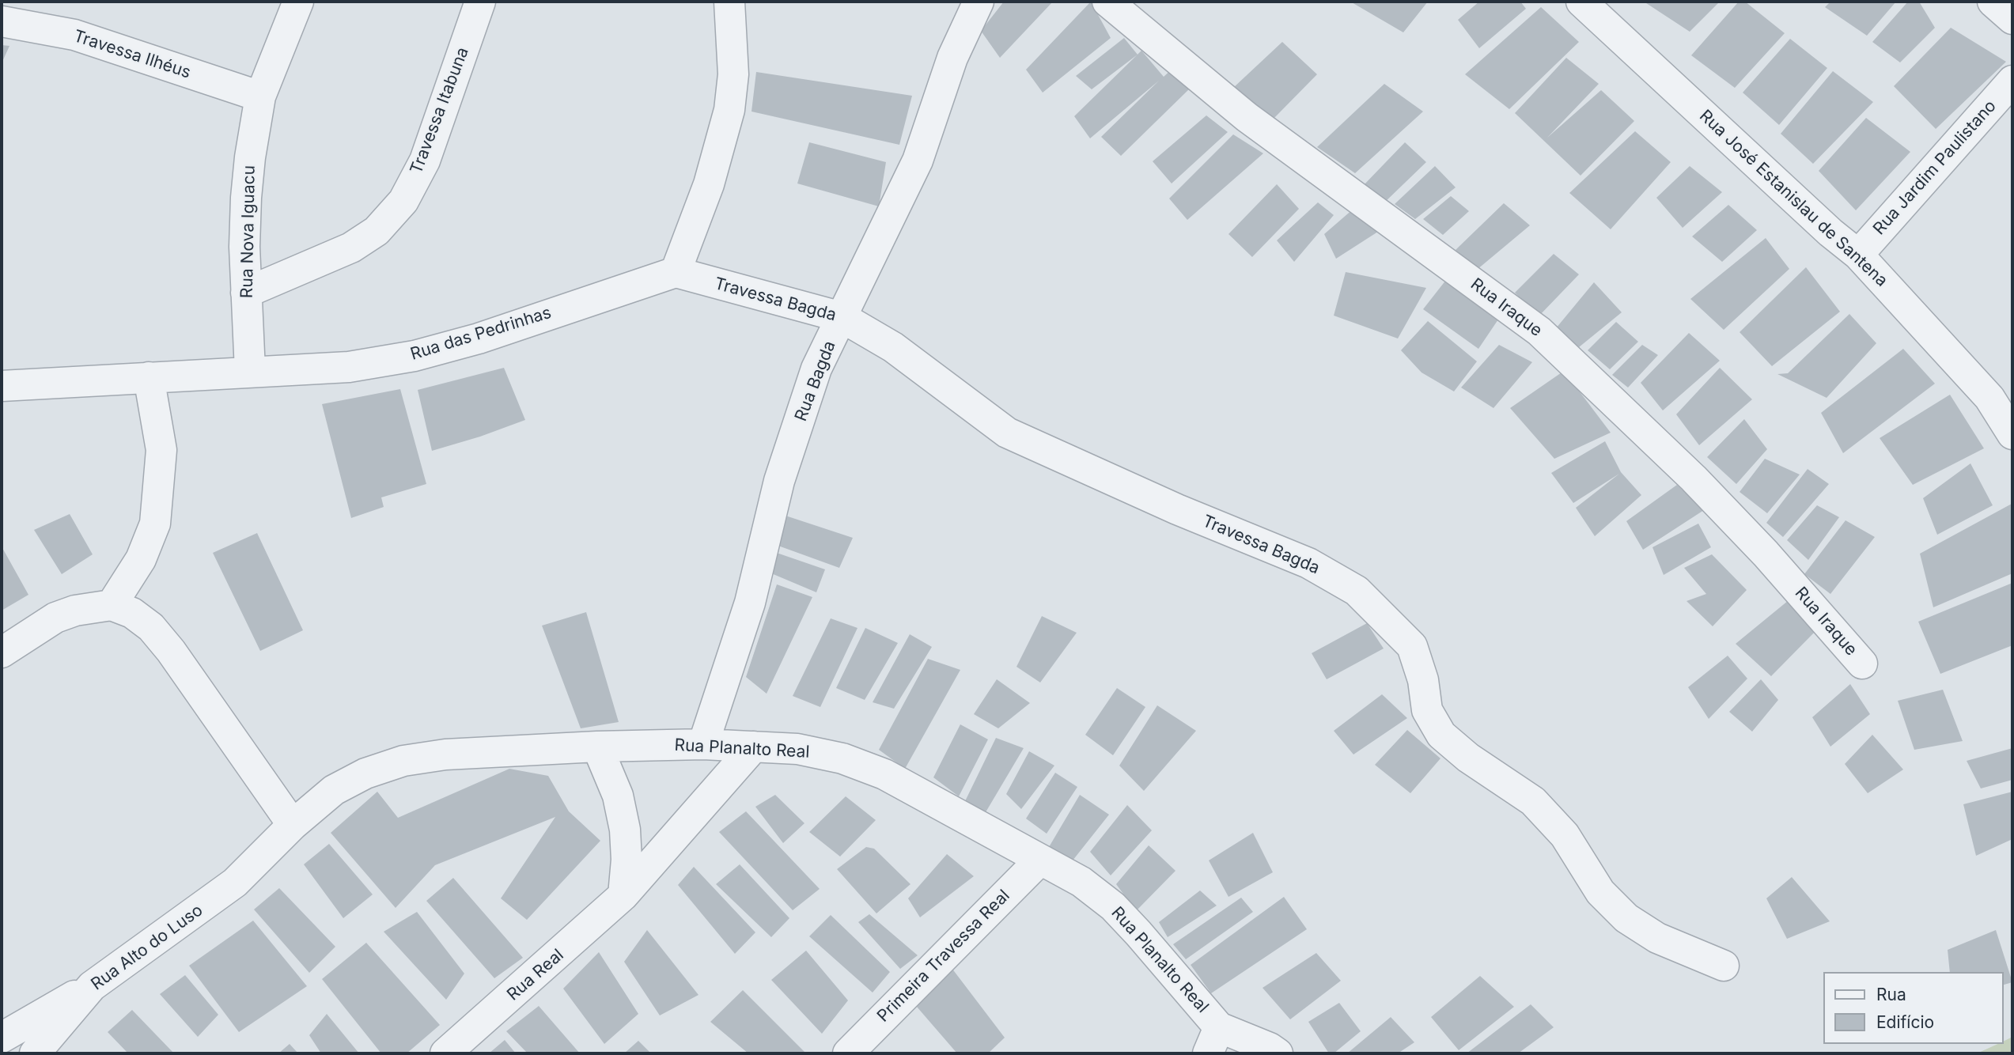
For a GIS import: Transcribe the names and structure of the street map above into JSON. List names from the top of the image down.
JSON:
{
  "streets": {
    "street": [
      "Travessa Ilhéus",
      "Travessa Itabuna",
      "Rua Jardim Paulistano",
      "Rua José Estanislau de Santena",
      "Rua Nova Iguacu",
      "Travessa Bagda",
      "Rua Iraque",
      "Rua das Pedrinhas",
      "Rua Bagda",
      "Rua Planalto Real",
      "Rua Alto do Luso",
      "Primeira Travessa Real",
      "Rua Real"
    ]
  },
  "crossings": [
    ["Travessa Ilhéus", "Rua Nova Iguacu"],
    ["Travessa Itabuna", "Rua Nova Iguacu"],
    ["Rua Jardim Paulistano", "Rua José Estanislau de Santena"],
    ["Rua Nova Iguacu", "Rua das Pedrinhas"],
    ["Travessa Bagda", "Rua das Pedrinhas"],
    ["Travessa Bagda", "Rua Bagda"],
    ["Rua Bagda", "Rua Planalto Real"],
    ["Rua Planalto Real", "Rua Alto do Luso"],
    ["Rua Planalto Real", "Primeira Travessa Real"],
    ["Rua Planalto Real", "Rua Real"]
  ],
  "legend": ["Rua", "Edifício"]
}
